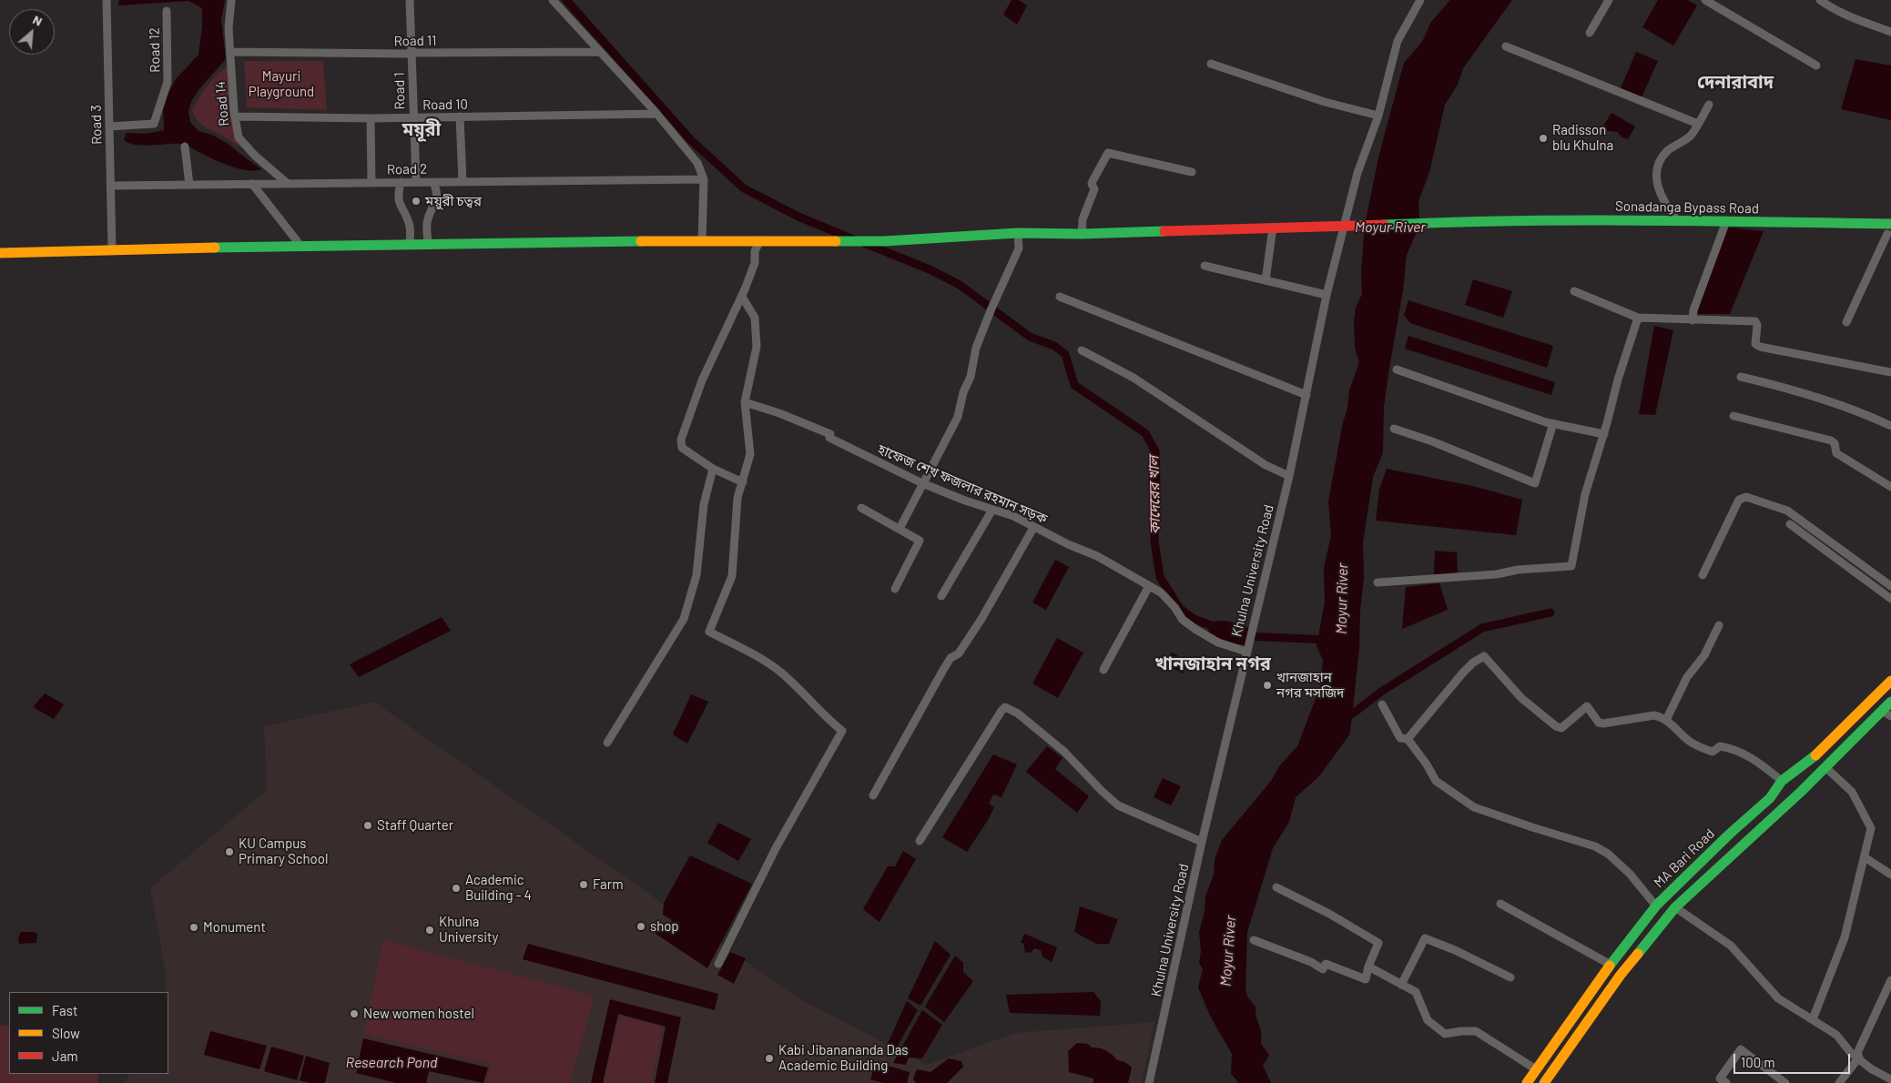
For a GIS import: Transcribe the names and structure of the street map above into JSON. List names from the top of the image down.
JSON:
{
  "streets": {
    "main road": ["Sonadanga Bypass Road", "MA Bari Road"],
    "street": [
      "Road 11",
      "Road 12",
      "Road 1",
      "Road 14",
      "Road 10",
      "Road 3",
      "Road 2",
      "হাফেজ শেখ ফজলার রহমান সড়ক",
      "Khulna University Road"
    ]
  },
  "crossings": [
    ["Road 11", "Road 1"],
    ["Road 11", "Road 14"],
    ["Road 12", "Road 3"],
    ["Road 1", "Road 10"],
    ["Road 1", "Road 2"],
    ["Road 14", "Road 10"],
    ["Road 14", "Road 2"],
    ["Road 3", "Road 2"],
    ["Road 3", "Sonadanga Bypass Road"],
    ["Sonadanga Bypass Road", "Khulna University Road"],
    ["হাফেজ শেখ ফজলার রহমান সড়ক", "Khulna University Road"]
  ],
  "districts": ["দেনারাবাদ", "ময়ূরী", "খানজাহান নগর"],
  "water": ["Moyur River", "কাদেরের খাল", "Research Pond"],
  "parks": ["Mayuri Playground"],
  "places": [
    "Radisson blu Khulna",
    "ময়ুরী চত্বর",
    "খানজাহান নগর মসজিদ",
    "Staff Quarter",
    "KU Campus Primary School",
    "Farm",
    "Academic Building - 4",
    "shop",
    "Monument",
    "Khulna University",
    "New women hostel",
    "Kabi Jibanananda Das Academic Building"
  ],
  "legend": ["Fast", "Slow", "Jam"],
  "scale_bar": "100 m",
  "north": "top right"
}
